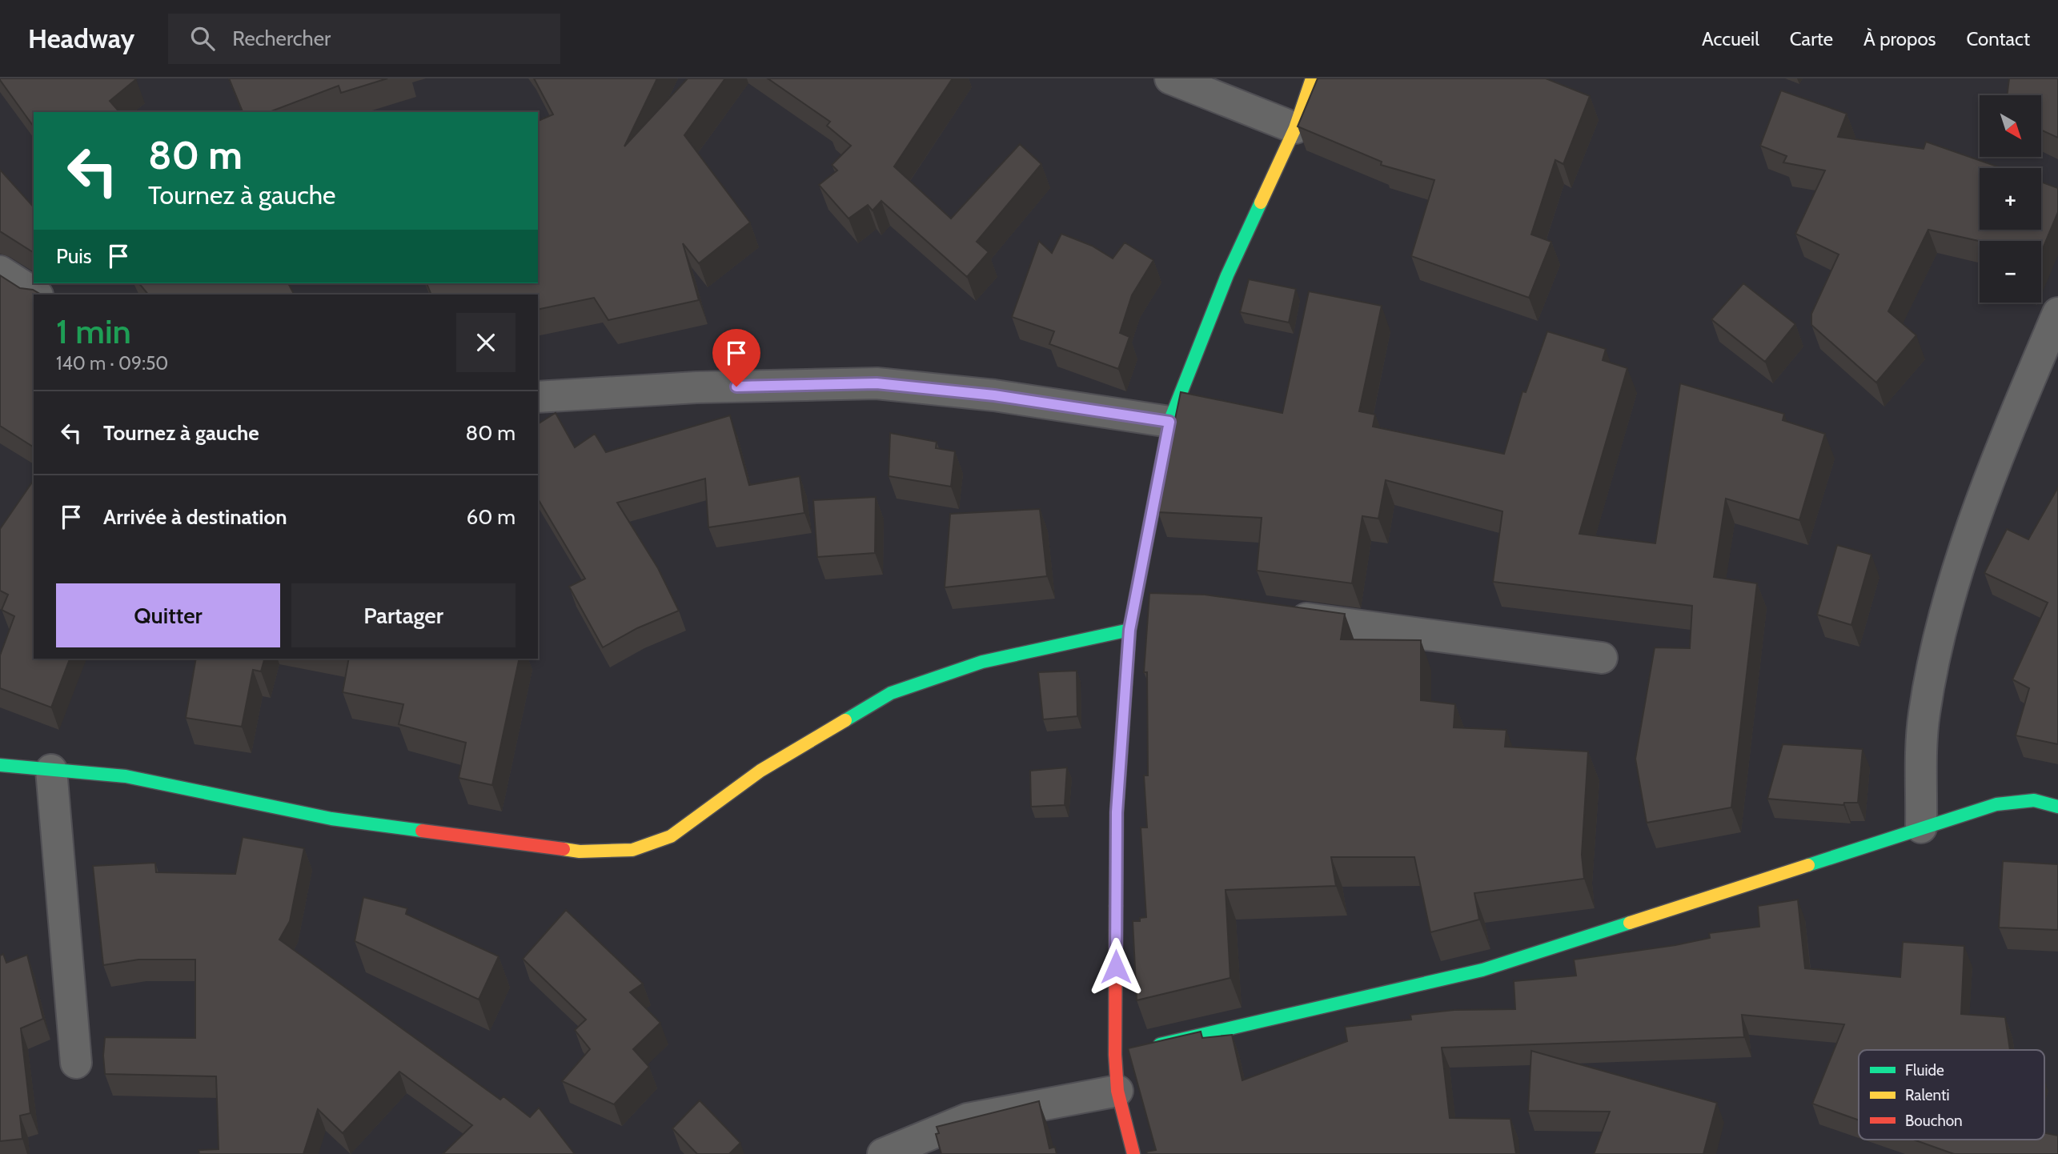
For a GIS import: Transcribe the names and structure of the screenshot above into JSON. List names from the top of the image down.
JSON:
{
  "legend": ["Fluide", "Ralenti", "Bouchon"],
  "north": "bottom right",
  "page": {
    "header": "Headway",
    "search": "Rechercher",
    "nav": [
      "Accueil",
      "Carte",
      "À propos",
      "Contact"
    ],
    "map_buttons": ["+", "−"],
    "turn": ["80 m", "Tournez à gauche"],
    "then": "Puis",
    "heading": ["1 min", "140 m · 09:50"],
    "list": [
      {
        "name": "Tournez à gauche",
        "value": "80 m"
      },
      {
        "name": "Arrivée à destination",
        "value": "60 m"
      }
    ],
    "buttons": ["Quitter", "Partager"]
  }
}
